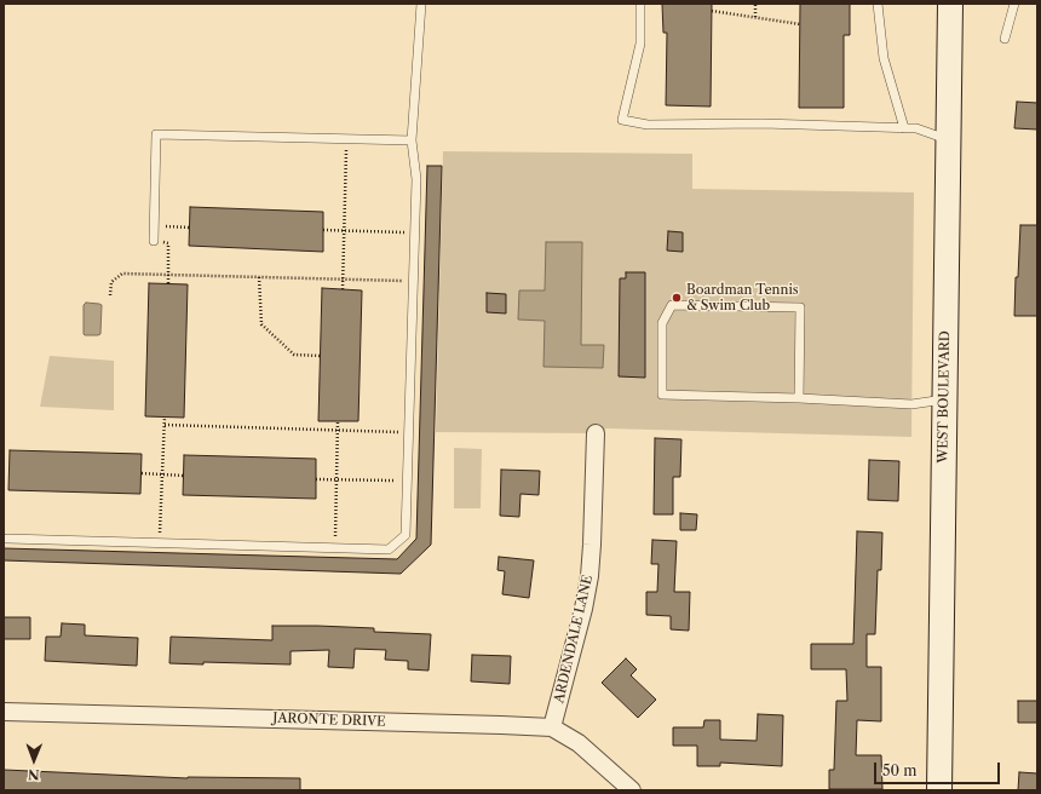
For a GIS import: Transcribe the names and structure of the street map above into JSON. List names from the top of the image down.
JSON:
{
  "streets": {
    "street": ["WEST BOULEVARD", "ARDENDALE LANE", "JARONTE DRIVE"]
  },
  "crossings": [
    ["ARDENDALE LANE", "JARONTE DRIVE"]
  ],
  "places": ["Boardman Tennis & Swim Club"],
  "scale_bar": "50 m",
  "north": "bottom"
}
